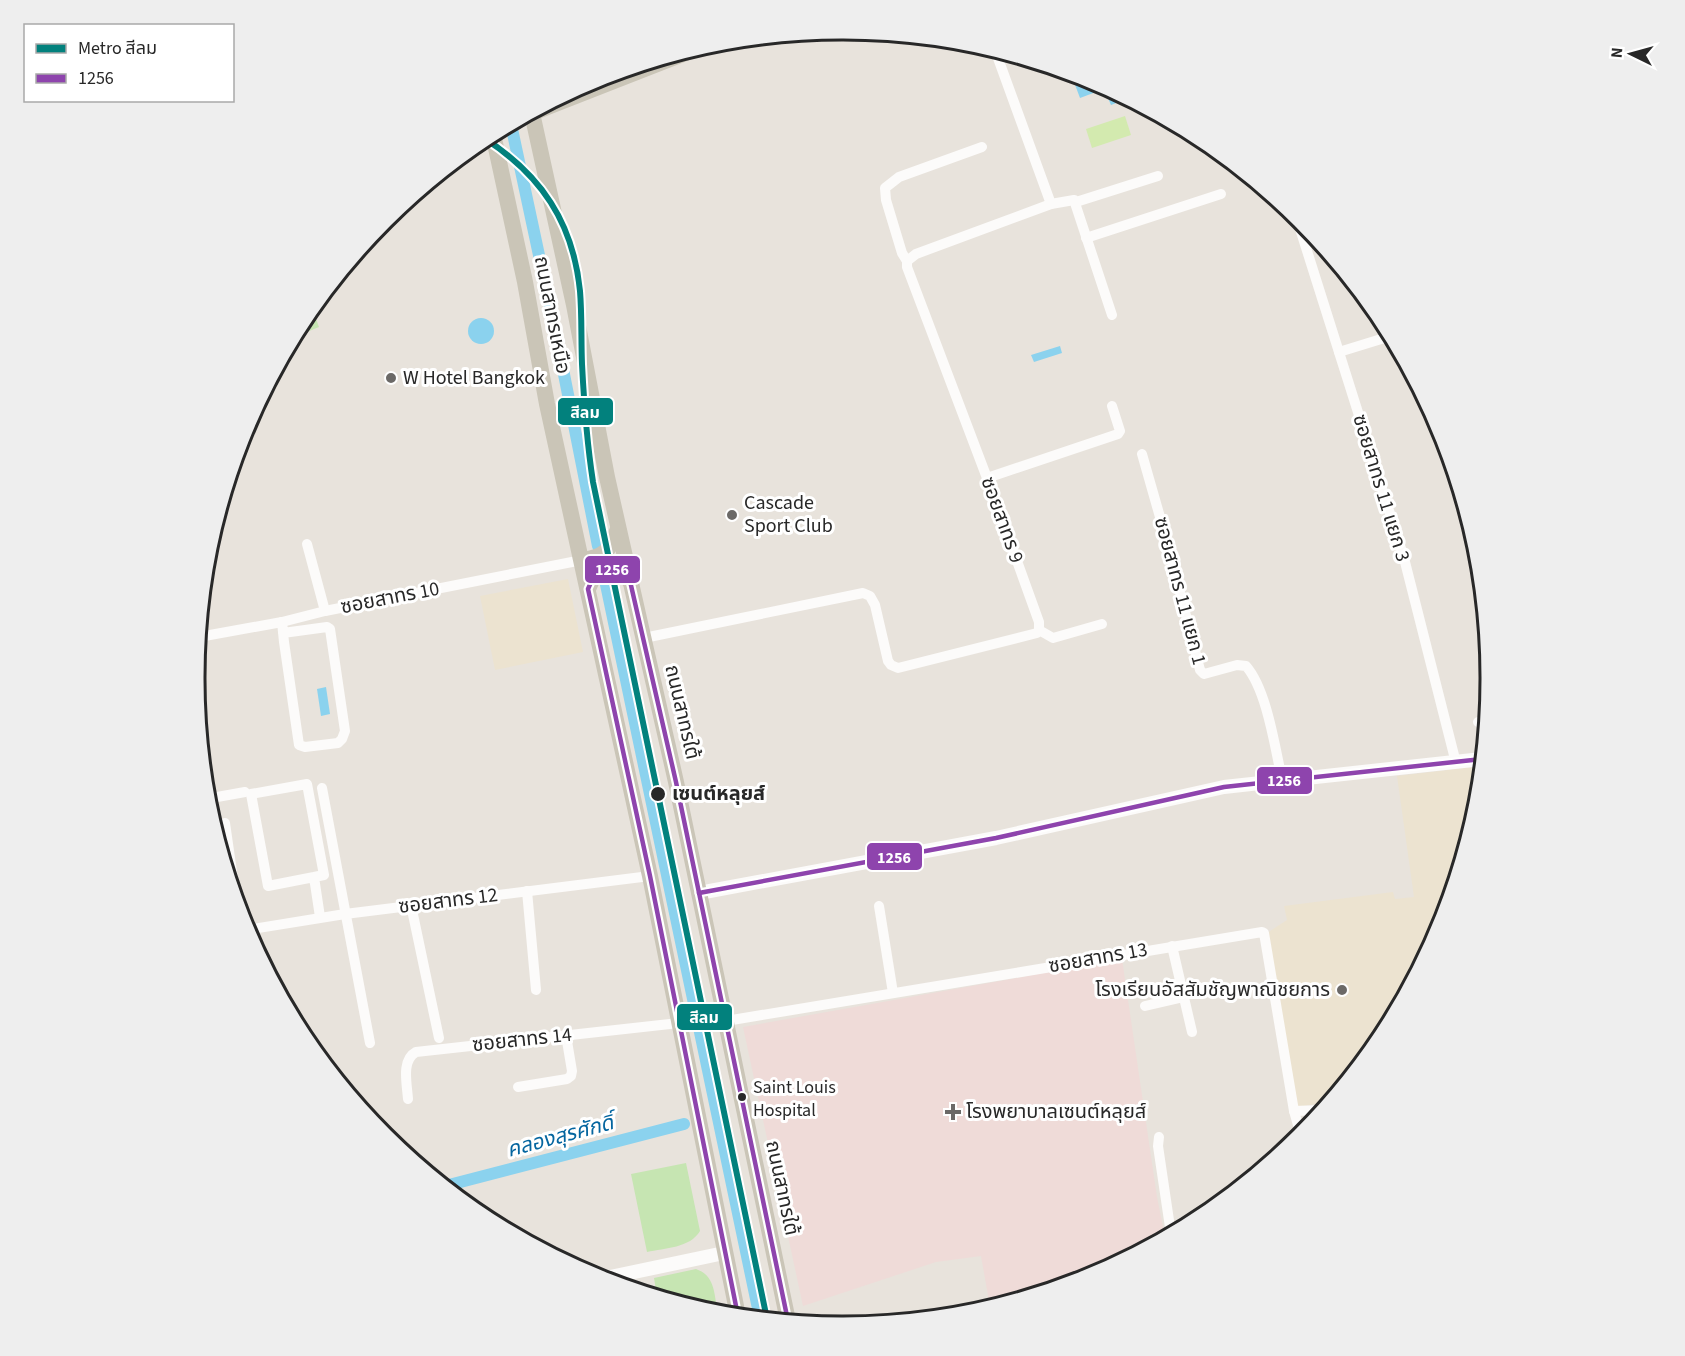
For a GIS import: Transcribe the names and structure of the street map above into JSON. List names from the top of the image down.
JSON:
{
  "streets": {
    "main road": ["ถนนสาทรเหนือ", "ถนนสาทรใต้"],
    "street": [
      "ซอยสาทร 11 แยก 3",
      "ซอยสาทร 9",
      "ซอยสาทร 11 แยก 1",
      "ซอยสาทร 10",
      "ซอยสาทร 12",
      "ซอยสาทร 13",
      "ซอยสาทร 14"
    ]
  },
  "crossings": [
    ["ถนนสาทรเหนือ", "ซอยสาทร 10"],
    ["ถนนสาทรเหนือ", "ซอยสาทร 12"],
    ["ถนนสาทรเหนือ", "ซอยสาทร 14"],
    ["ถนนสาทรใต้", "ซอยสาทร 13"]
  ],
  "water": ["คลองสุรศักดิ์"],
  "places": {
    "other": [
      "W Hotel Bangkok",
      "Cascade Sport Club",
      "เซนต์หลุยส์",
      "โรงเรียนอัสสัมชัญพาณิชยการ",
      "Saint Louis Hospital"
    ],
    "health": ["โรงพยาบาลเซนต์หลุยส์"]
  },
  "lines": ["metro line สีลม", "transit line 1256"],
  "legend": ["Metro สีลม", "1256"],
  "north": "left"
}
